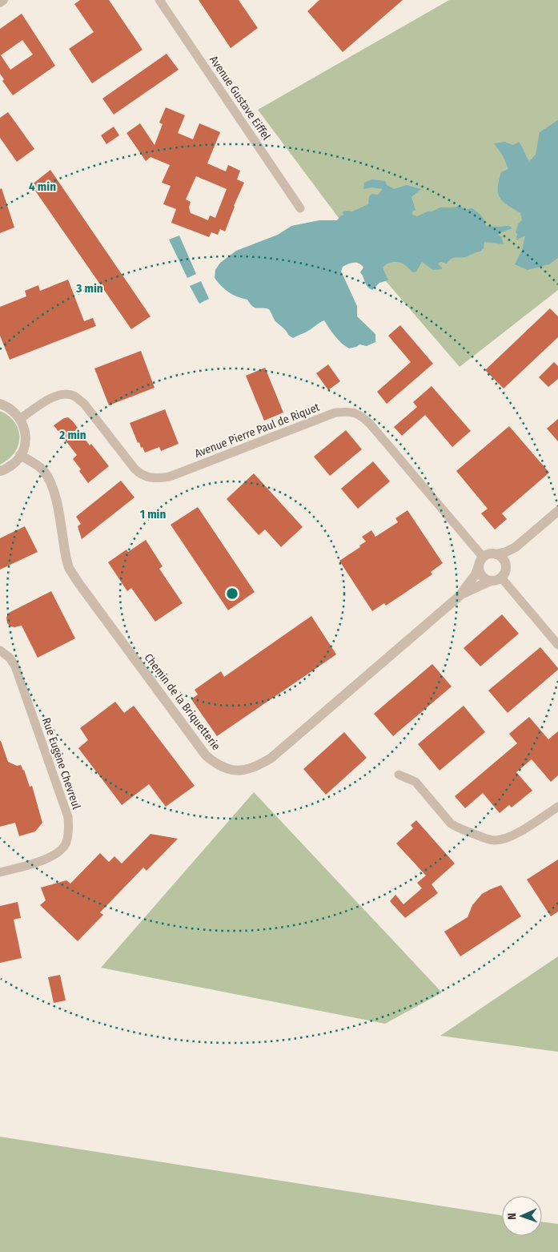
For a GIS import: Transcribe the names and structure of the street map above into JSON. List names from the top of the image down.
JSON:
{
  "streets": {
    "street": [
      "Avenue Gustave Eiffel",
      "Avenue Pierre Paul de Riquet",
      "Chemin de la Briquetterie",
      "Rue Eugène Chevreul"
    ]
  },
  "crossings": [
    ["Avenue Pierre Paul de Riquet", "Chemin de la Briquetterie"]
  ],
  "north": "left",
  "rings": [
    "4 min",
    "3 min",
    "2 min",
    "1 min"
  ]
}
